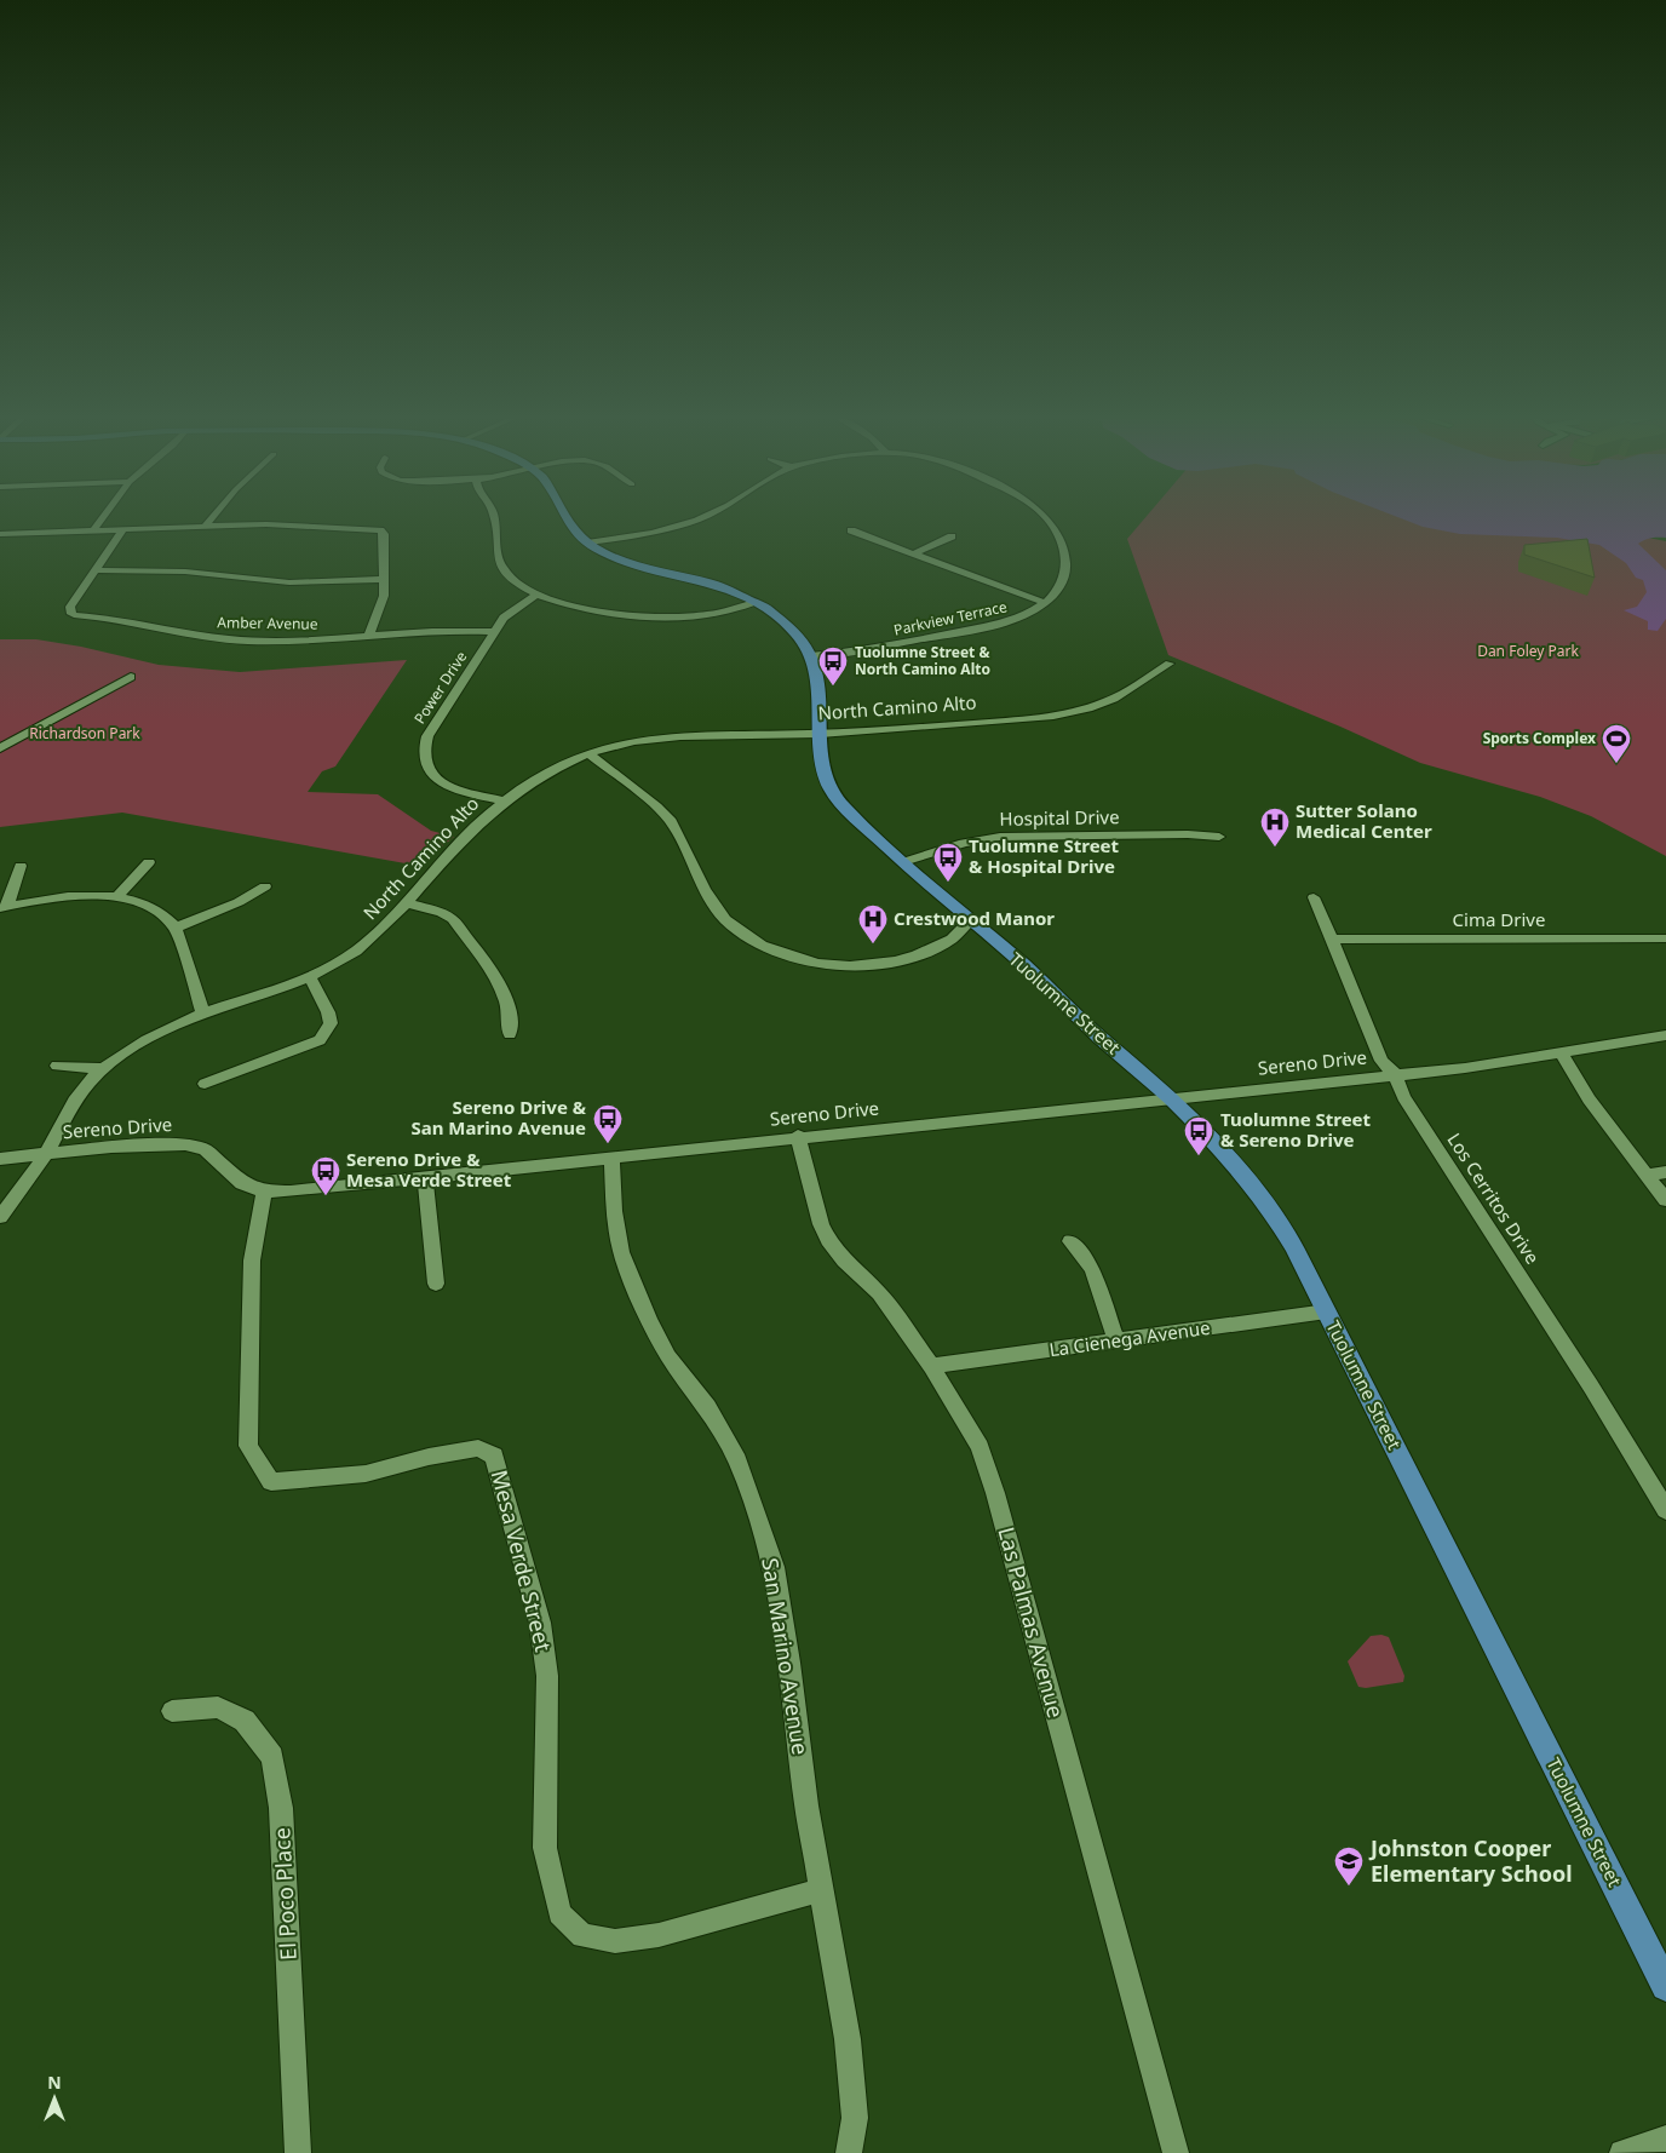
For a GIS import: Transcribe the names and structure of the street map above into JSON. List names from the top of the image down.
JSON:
{
  "streets": {
    "main road": ["Tuolumne Street"],
    "street": [
      "Parkview Terrace",
      "Amber Avenue",
      "Power Drive",
      "North Camino Alto",
      "Hospital Drive",
      "Cima Drive",
      "Sereno Drive",
      "Los Cerritos Drive",
      "La Cienega Avenue",
      "Mesa Verde Street",
      "Las Palmas Avenue",
      "San Marino Avenue",
      "El Poco Place"
    ]
  },
  "crossings": [
    ["Parkview Terrace", "Tuolumne Street"],
    ["Amber Avenue", "Power Drive"],
    ["Power Drive", "North Camino Alto"],
    ["North Camino Alto", "Tuolumne Street"],
    ["North Camino Alto", "Sereno Drive"],
    ["Hospital Drive", "Tuolumne Street"],
    ["Cima Drive", "Los Cerritos Drive"],
    ["Tuolumne Street", "Sereno Drive"],
    ["Tuolumne Street", "La Cienega Avenue"],
    ["Sereno Drive", "Los Cerritos Drive"],
    ["Sereno Drive", "Mesa Verde Street"],
    ["Sereno Drive", "Las Palmas Avenue"],
    ["Sereno Drive", "San Marino Avenue"],
    ["La Cienega Avenue", "Las Palmas Avenue"],
    ["Mesa Verde Street", "San Marino Avenue"]
  ],
  "parks": ["Dan Foley Park", "Richardson Park"],
  "places": {
    "bus stop": [
      "Tuolumne Street & North Camino Alto",
      "Tuolumne Street & Hospital Drive",
      "Sereno Drive & San Marino Avenue",
      "Tuolumne Street & Sereno Drive",
      "Sereno Drive & Mesa Verde Street"
    ],
    "sports": ["Sports Complex"],
    "hospital": ["Sutter Solano Medical Center", "Crestwood Manor"],
    "school or university": ["Johnston Cooper Elementary School"]
  },
  "north": "top"
}
